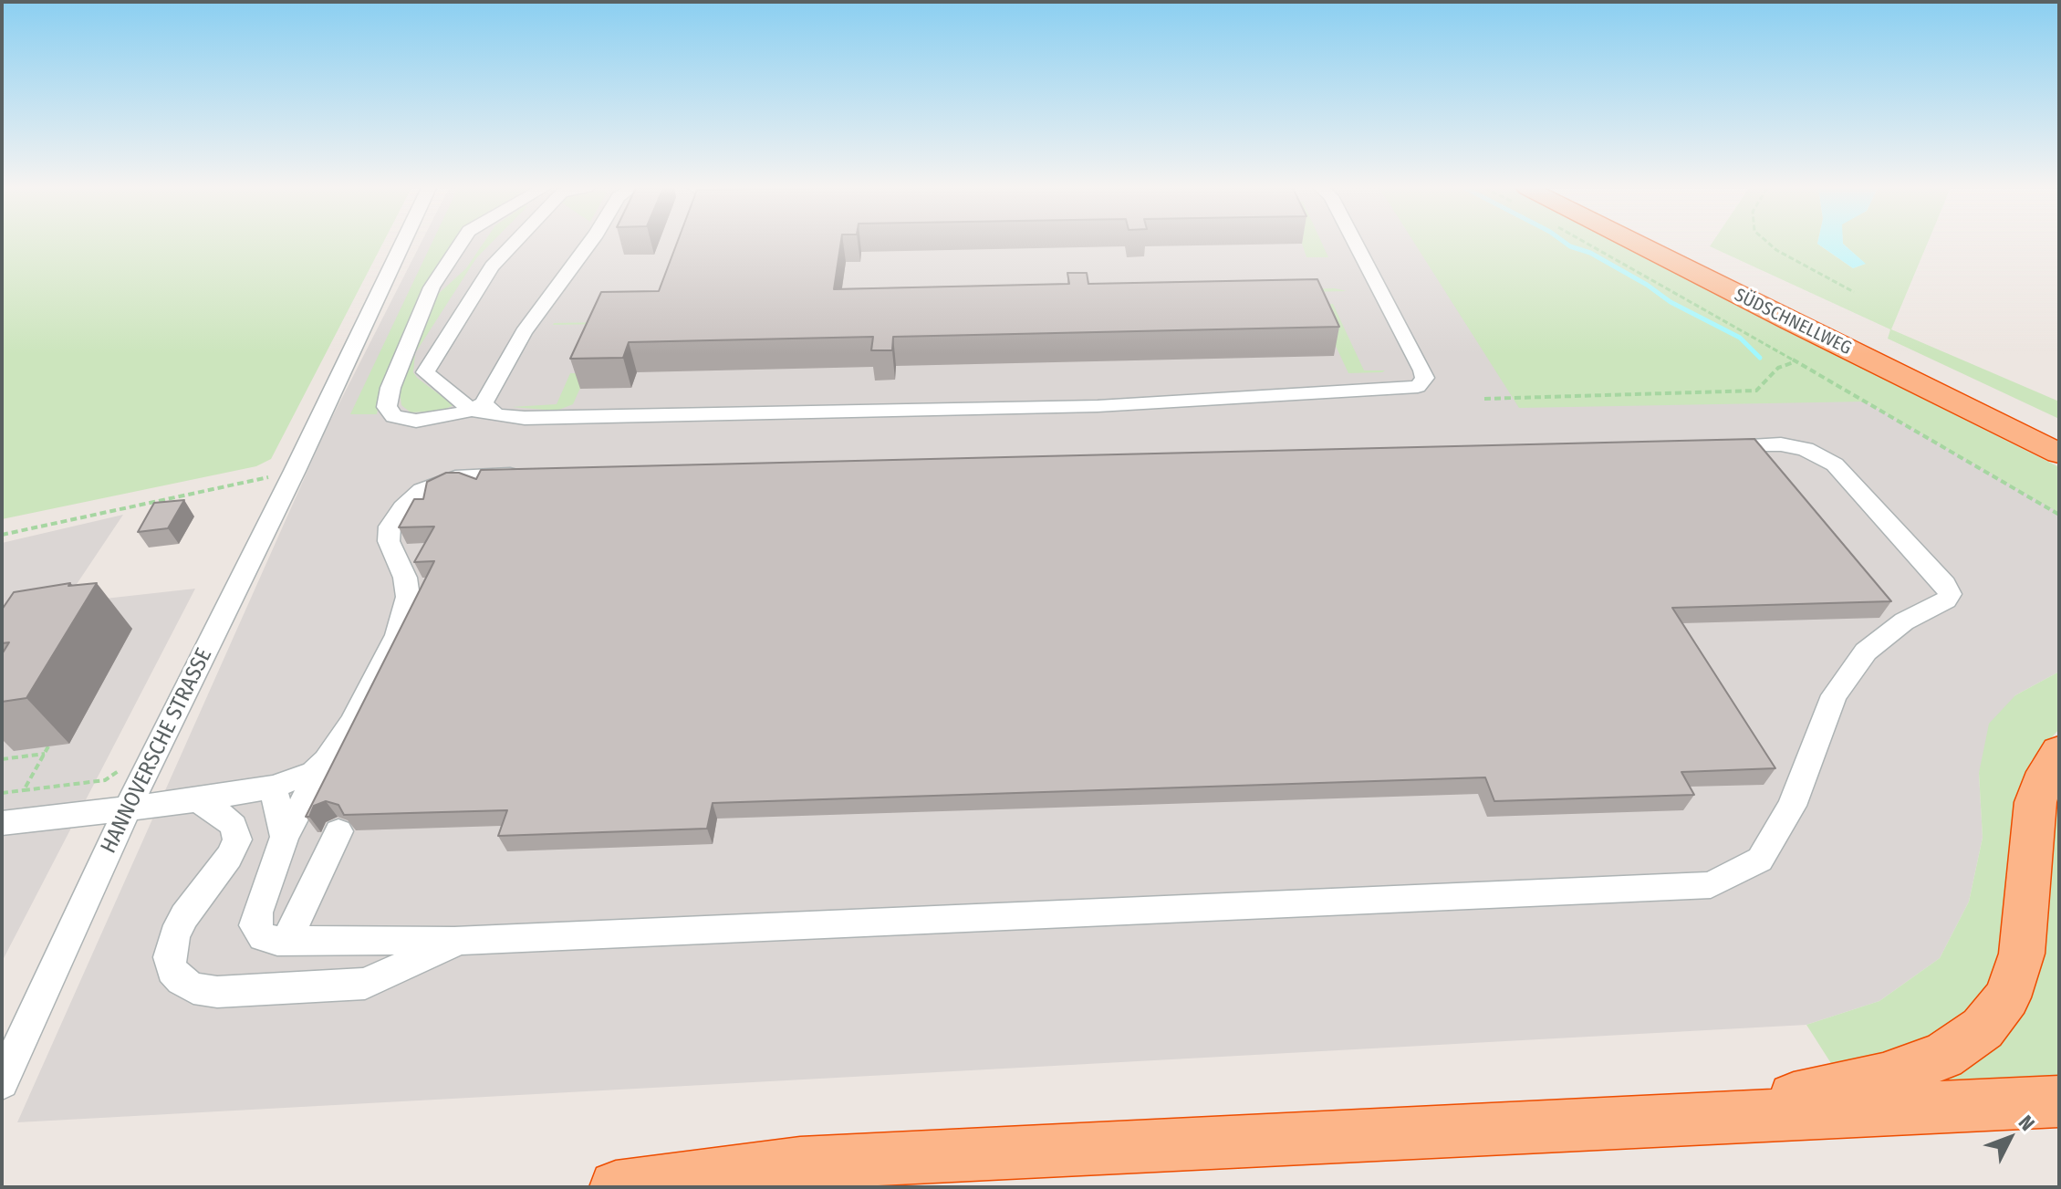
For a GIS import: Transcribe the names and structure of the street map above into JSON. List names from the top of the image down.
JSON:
{
  "streets": {
    "highway": ["SÜDSCHNELLWEG"],
    "street": ["HANNOVERSCHE STRASSE"]
  },
  "north": "top right"
}
